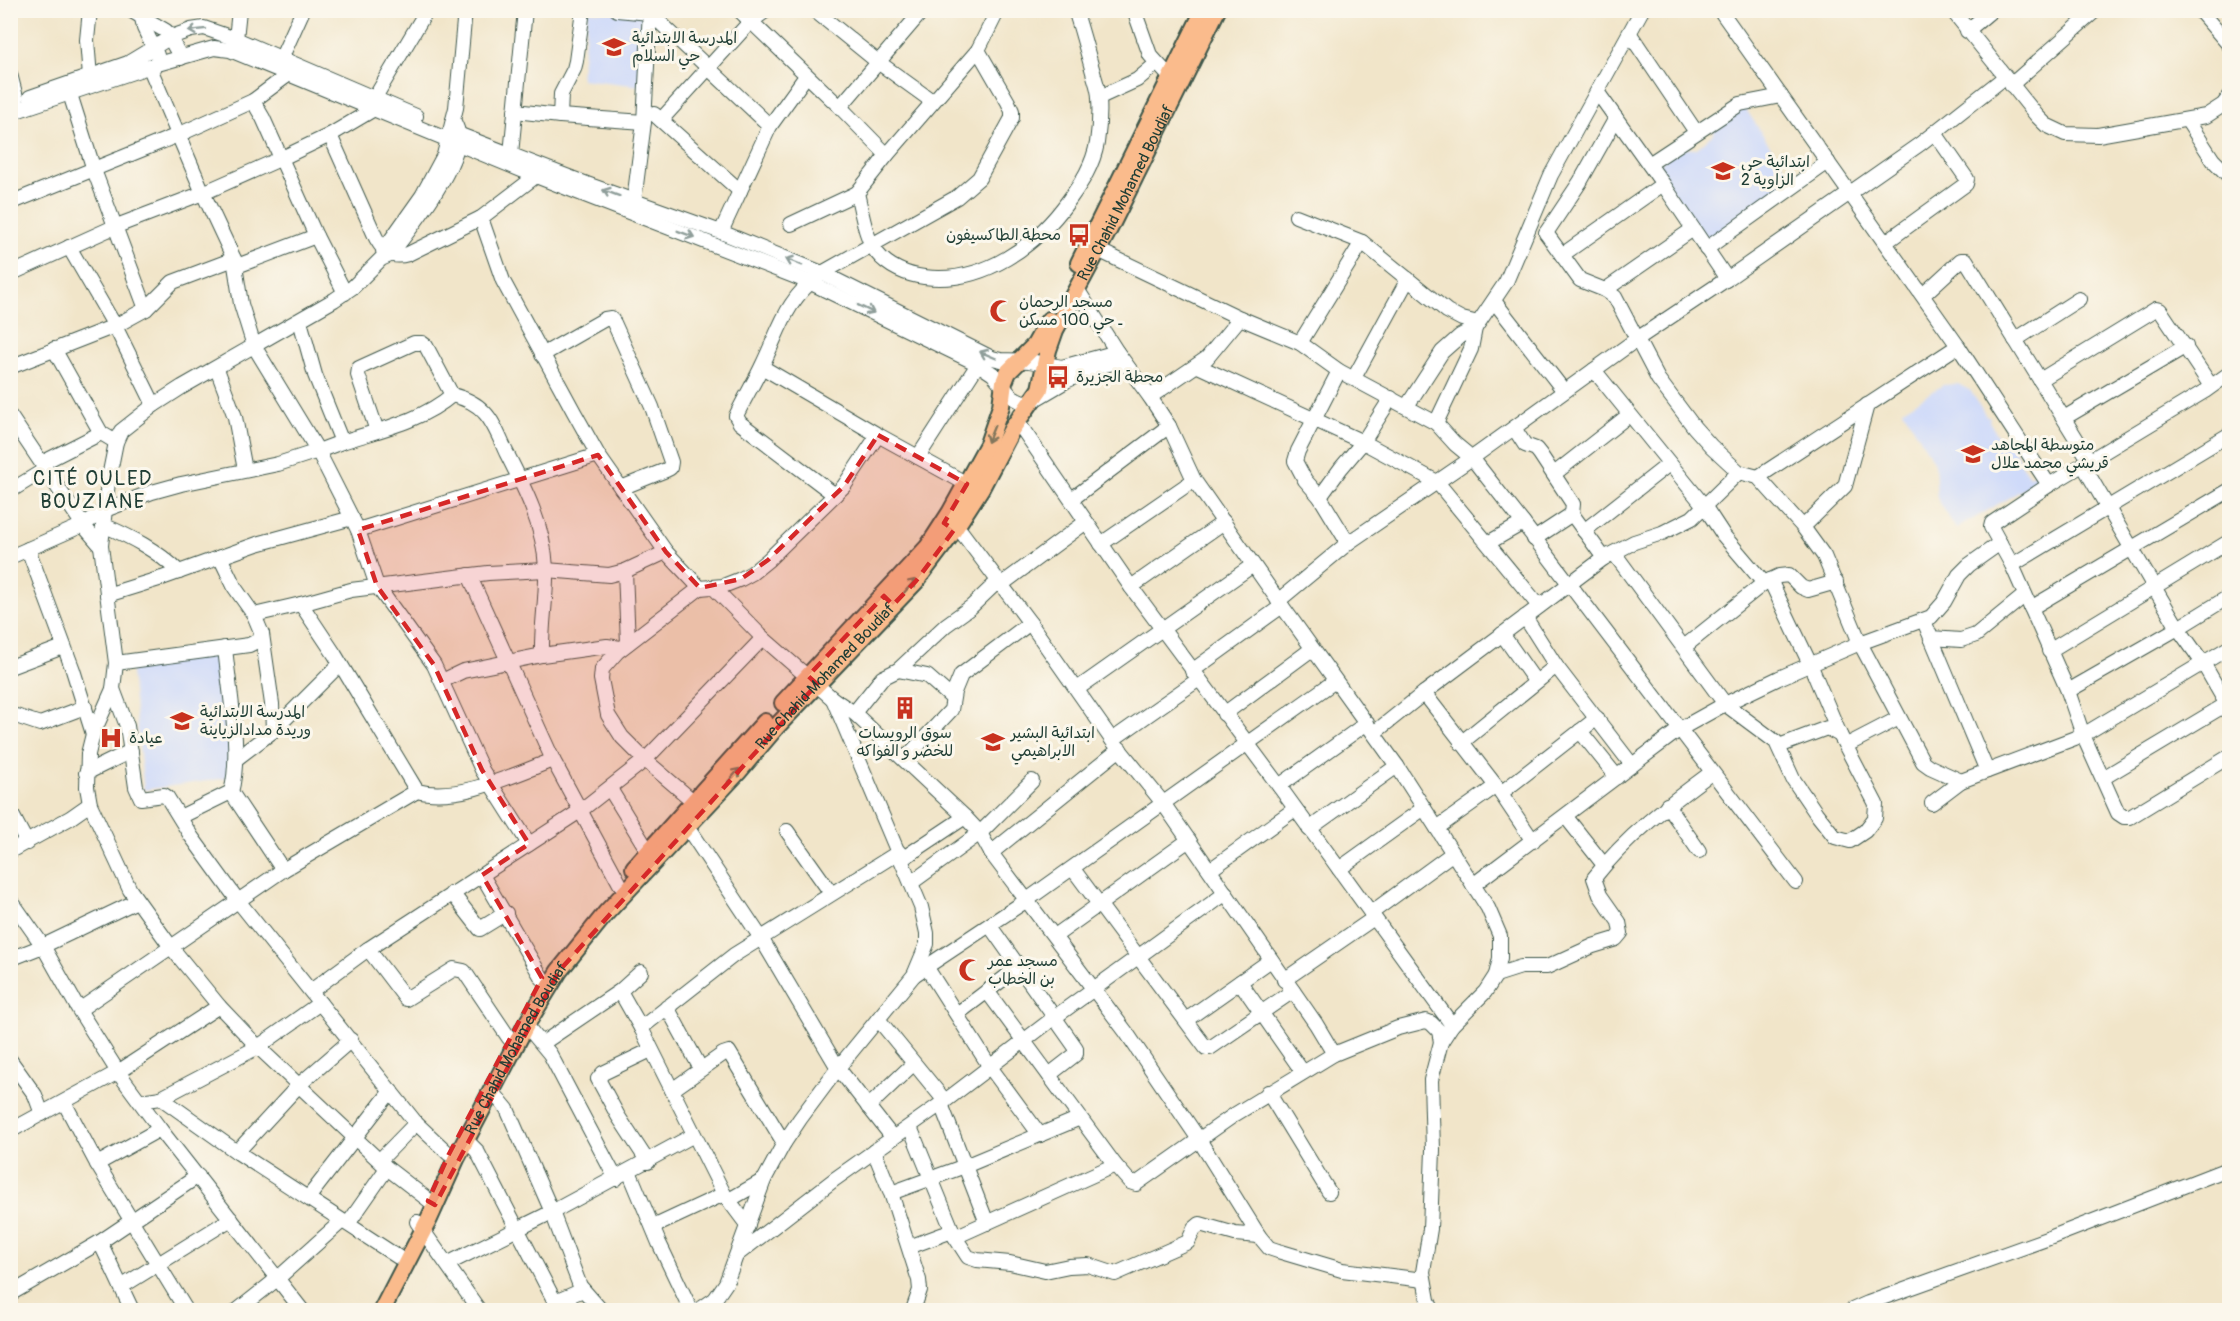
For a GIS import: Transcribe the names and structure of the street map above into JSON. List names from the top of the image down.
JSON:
{
  "streets": {
    "main road": ["Rue Chahid Mohamed Boudiaf"]
  },
  "districts": ["CITÉ OULED BOUZIANE"],
  "places": {
    "school or university": [
      "المدرسة الابتدائية حي السلام",
      "ابتدائية حي الزاوية 2",
      "متوسطة المجاهد قريشي محمد علال",
      "المدرسة الابتدائية وريدة مدادالزياينة",
      "ابتدائية البشير الابراهيمي"
    ],
    "bus stop": ["محطة الطاكسيفون", "محطة الجزيرة"],
    "mosque": ["مسجد الرحمان ـ حي 100 مسكن", "مسجد عمر بن الخطاب"],
    "building": ["سوق الرويسات للخضر و الفواكه"],
    "hospital": ["عيادة"]
  }
}
